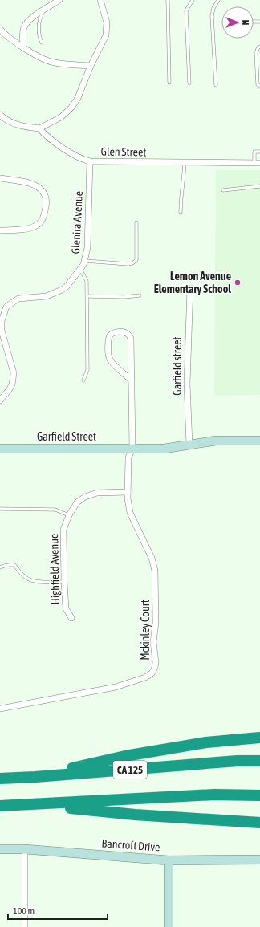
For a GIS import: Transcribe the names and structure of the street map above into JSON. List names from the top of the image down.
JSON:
{
  "streets": {
    "highway": ["CA 125"],
    "street": [
      "Glen Street",
      "Glenira Avenue",
      "Garfield street",
      "Garfield Street",
      "Highfield Avenue",
      "Mckinley Court",
      "Bancroft Drive"
    ]
  },
  "crossings": [
    ["Glen Street", "Glenira Avenue"],
    ["Garfield street", "Garfield Street"],
    ["Highfield Avenue", "Mckinley Court"]
  ],
  "places": ["Lemon Avenue Elementary School"],
  "scale_bar": "100 m",
  "north": "right"
}
